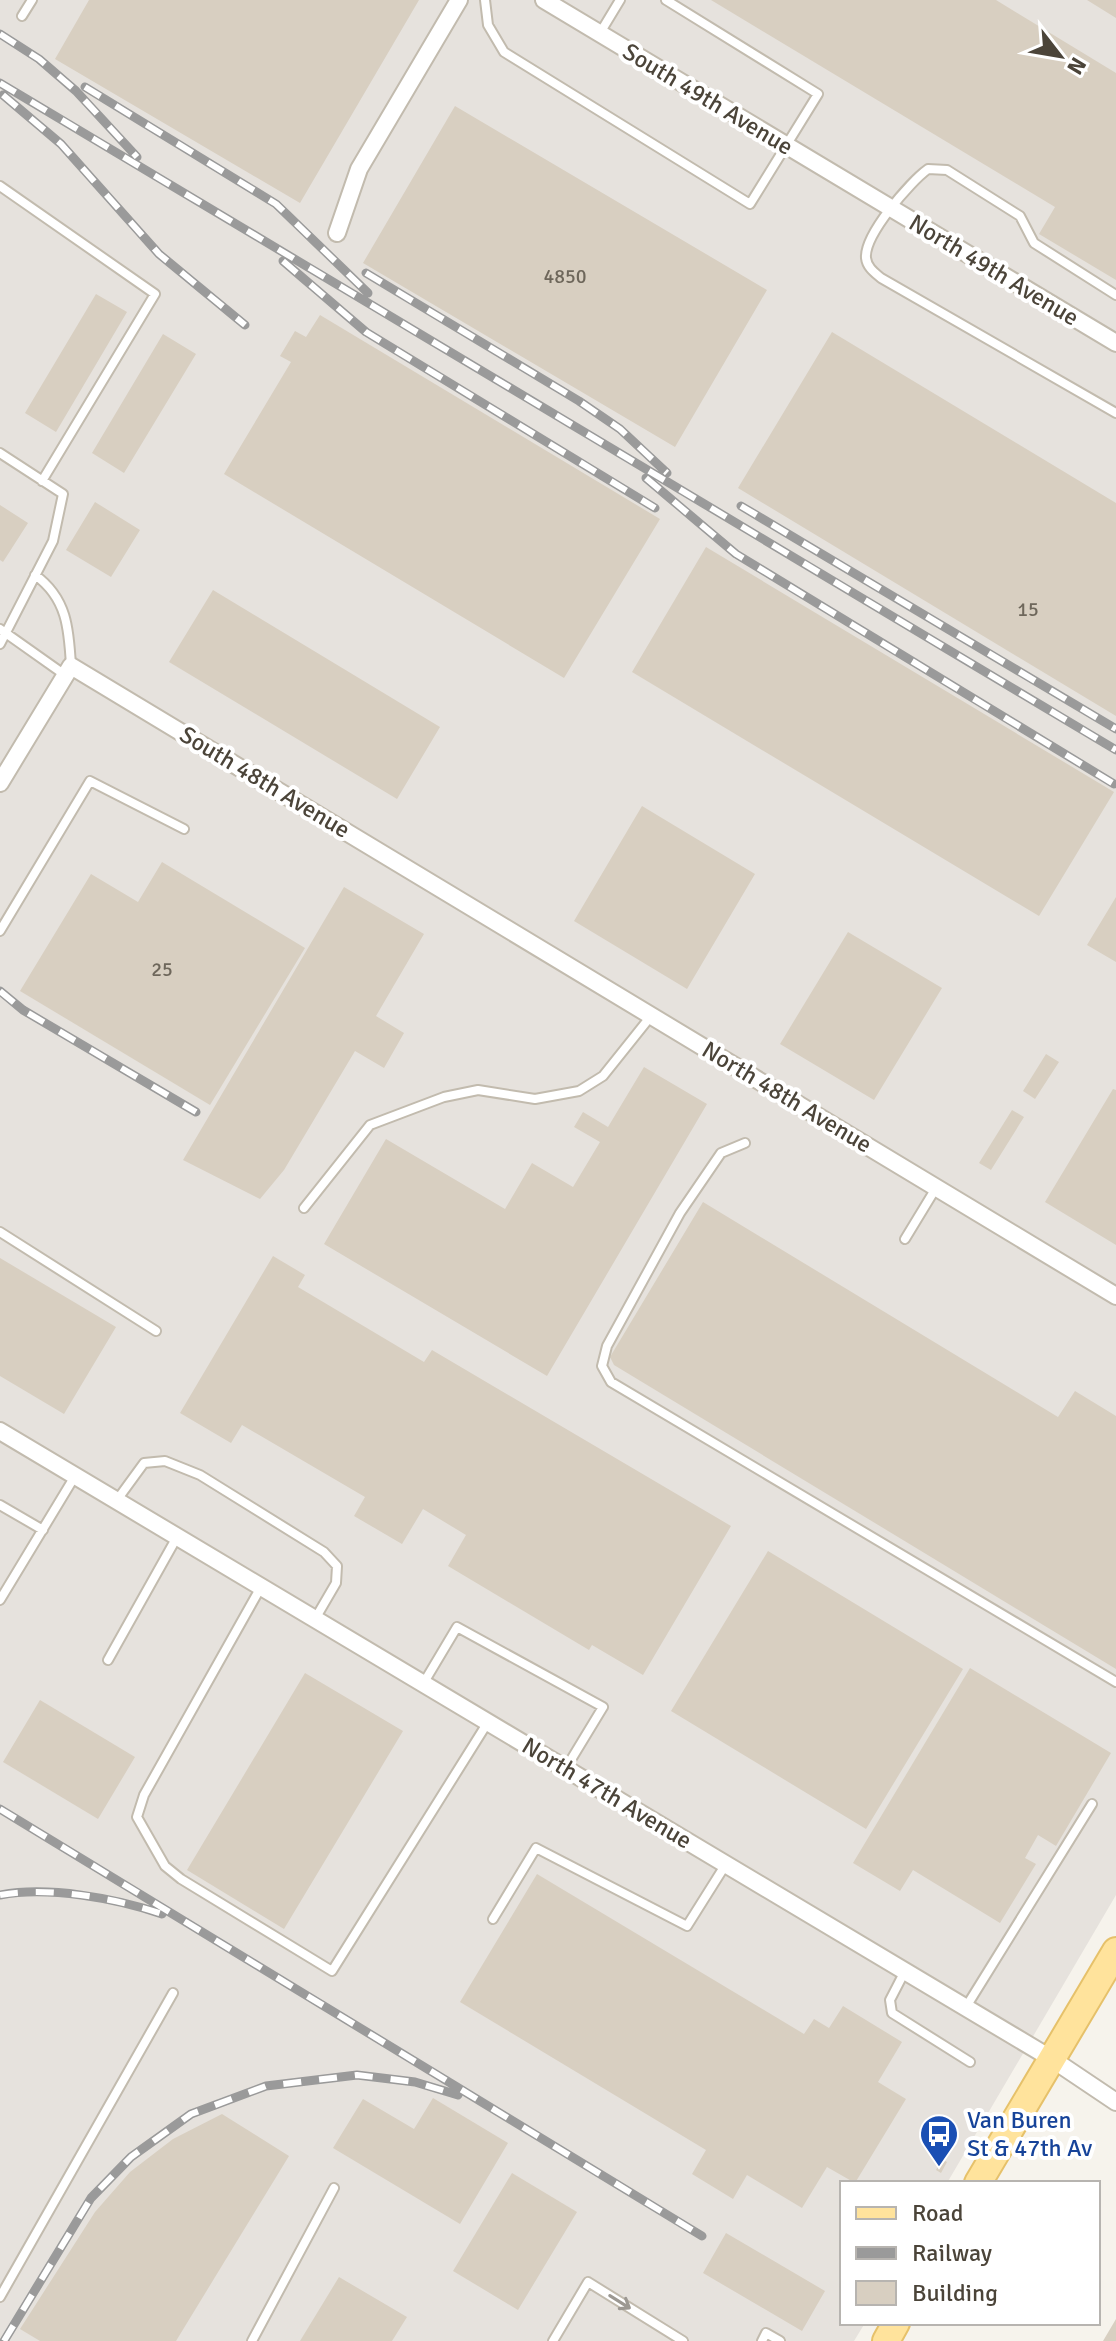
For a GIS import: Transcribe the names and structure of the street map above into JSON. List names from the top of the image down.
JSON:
{
  "streets": {
    "street": [
      "South 49th Avenue",
      "North 49th Avenue",
      "South 48th Avenue",
      "North 48th Avenue",
      "North 47th Avenue"
    ]
  },
  "crossings": [
    ["South 49th Avenue", "North 49th Avenue"],
    ["South 48th Avenue", "North 48th Avenue"]
  ],
  "places": {
    "bus stop": ["Van Buren St & 47th Av"]
  },
  "house_numbers": ["4850", "15", "25"],
  "legend": ["Road", "Railway", "Building"],
  "north": "bottom right"
}
